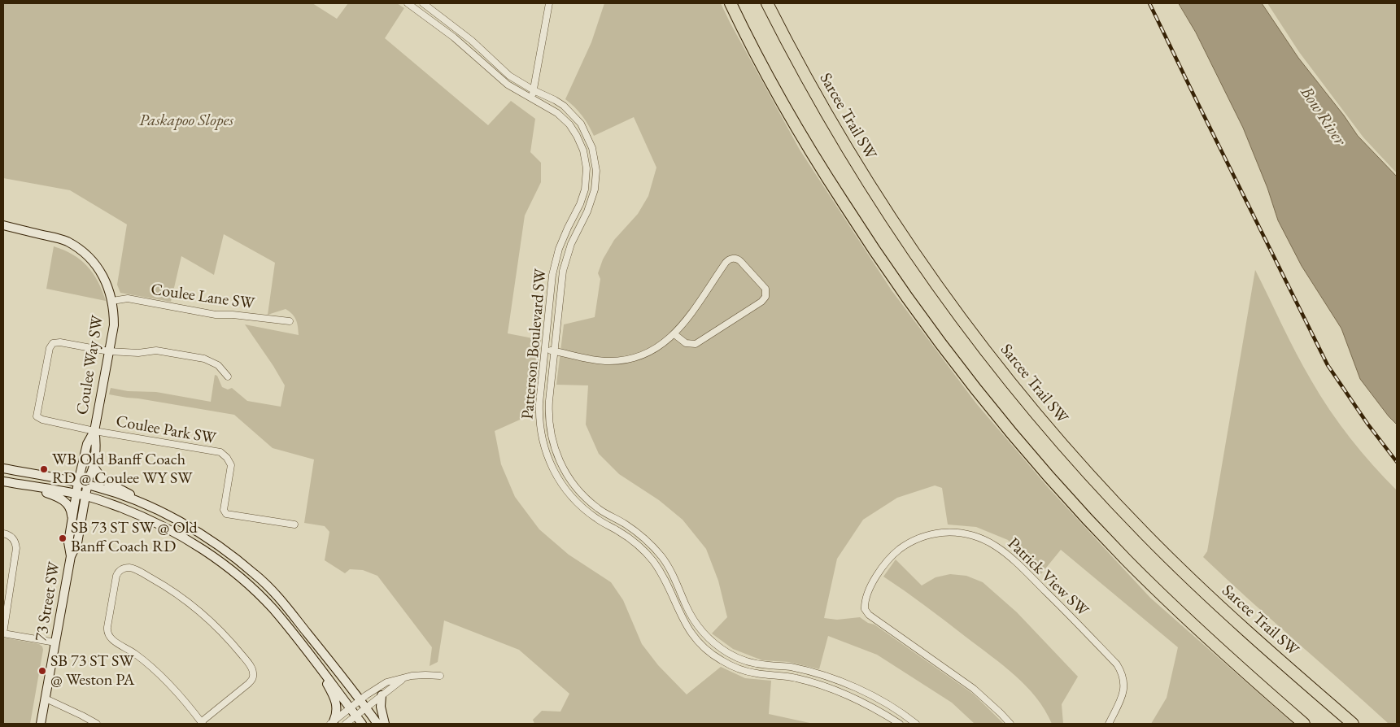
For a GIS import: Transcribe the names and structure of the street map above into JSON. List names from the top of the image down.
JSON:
{
  "streets": {
    "highway": ["Sarcee Trail SW"],
    "main road": ["Coulee Way SW", "73 Street SW"],
    "street": [
      "Coulee Lane SW",
      "Patterson Boulevard SW",
      "Coulee Park SW",
      "Patrick View SW"
    ]
  },
  "crossings": [
    ["Coulee Lane SW", "Coulee Way SW"],
    ["Coulee Way SW", "Coulee Park SW"],
    ["Coulee Way SW", "73 Street SW"],
    ["Coulee Park SW", "73 Street SW"]
  ],
  "water": ["Bow River"],
  "parks": ["Paskapoo Slopes"],
  "places": ["WB Old Banff Coach RD @ Coulee WY SW", "SB 73 ST SW @ Old Banff Coach RD", "SB 73 ST SW @ Weston PA"]
}
